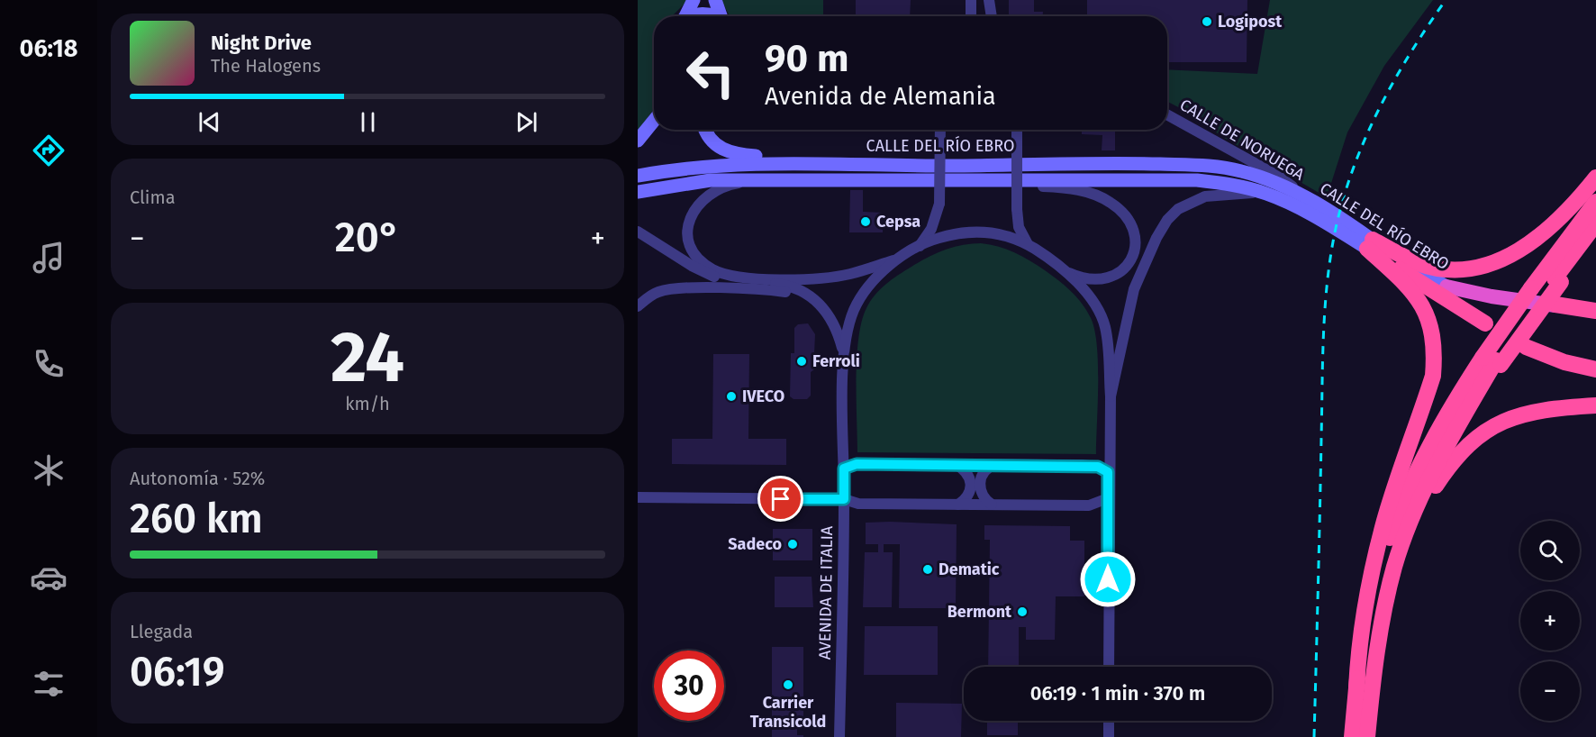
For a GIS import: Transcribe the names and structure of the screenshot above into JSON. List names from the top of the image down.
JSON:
{
  "streets": {
    "main road": ["CALLE DEL RÍO EBRO"],
    "street": ["CALLE DE NORUEGA", "AVENIDA DE ITALIA"]
  },
  "crossings": [
    ["CALLE DE NORUEGA", "CALLE DEL RÍO EBRO"]
  ],
  "places": [
    "Logipost",
    "Cepsa",
    "Ferroli",
    "IVECO",
    "Sadeco",
    "Dematic",
    "Bermont",
    "Carrier Transicold"
  ],
  "page": {
    "tabs": "06:18",
    "turn": ["90 m", "Avenida de Alemania"],
    "song": ["Night Drive", "The Halogens"],
    "tile": [
      "Clima",
      ["24", "km/h"],
      ["Autonomía · 52%", "260 km"],
      ["Llegada", "06:19"]
    ],
    "heat": ["−", "20°", "+"],
    "map_buttons": ["+", "−"],
    "limit": "30",
    "trip": "06:19 · 1 min · 370 m"
  }
}
